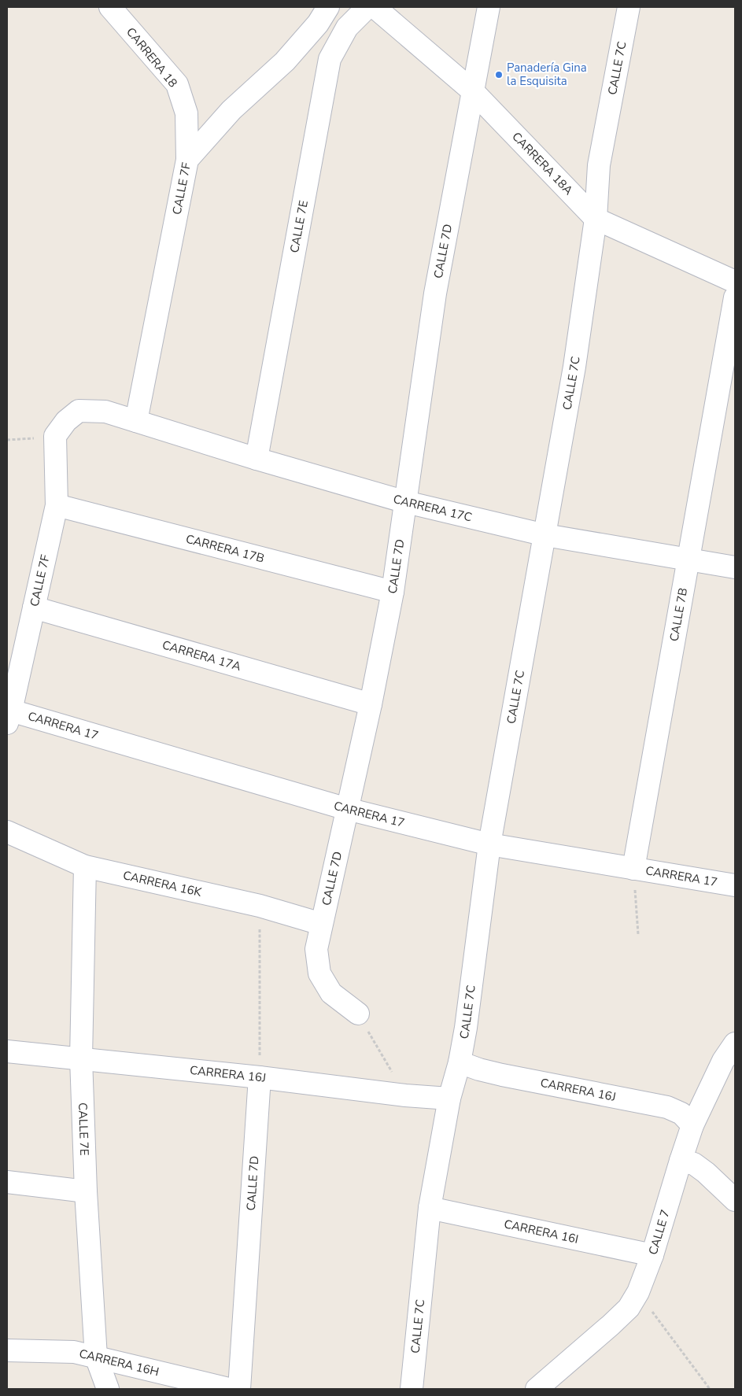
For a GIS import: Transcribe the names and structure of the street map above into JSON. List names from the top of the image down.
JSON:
{
  "streets": {
    "street": [
      "CARRERA 18",
      "CALLE 7C",
      "CARRERA 18A",
      "CALLE 7F",
      "CALLE 7E",
      "CALLE 7D",
      "CARRERA 17C",
      "CARRERA 17B",
      "CALLE 7B",
      "CARRERA 17A",
      "CARRERA 17",
      "CARRERA 16K",
      "CARRERA 16J",
      "CARRERA 16I",
      "CALLE 7",
      "CARRERA 16H"
    ]
  },
  "crossings": [
    ["CARRERA 18", "CALLE 7F"],
    ["CALLE 7C", "CARRERA 18A"],
    ["CALLE 7C", "CARRERA 17C"],
    ["CALLE 7C", "CARRERA 17"],
    ["CALLE 7C", "CARRERA 16J"],
    ["CALLE 7C", "CARRERA 16I"],
    ["CARRERA 18A", "CALLE 7D"],
    ["CALLE 7F", "CARRERA 17C"],
    ["CALLE 7F", "CARRERA 17B"],
    ["CALLE 7F", "CARRERA 17A"],
    ["CALLE 7F", "CARRERA 17"],
    ["CALLE 7E", "CARRERA 17C"],
    ["CALLE 7E", "CARRERA 16K"],
    ["CALLE 7E", "CARRERA 16J"],
    ["CALLE 7E", "CARRERA 16H"],
    ["CALLE 7D", "CARRERA 17C"],
    ["CALLE 7D", "CARRERA 17B"],
    ["CALLE 7D", "CARRERA 17A"],
    ["CALLE 7D", "CARRERA 17"],
    ["CALLE 7D", "CARRERA 16K"],
    ["CALLE 7D", "CARRERA 16J"],
    ["CARRERA 17C", "CALLE 7B"],
    ["CALLE 7B", "CARRERA 17"],
    ["CARRERA 16J", "CALLE 7"],
    ["CARRERA 16I", "CALLE 7"]
  ],
  "places": ["Panadería Gina la Esquisita"]
}
